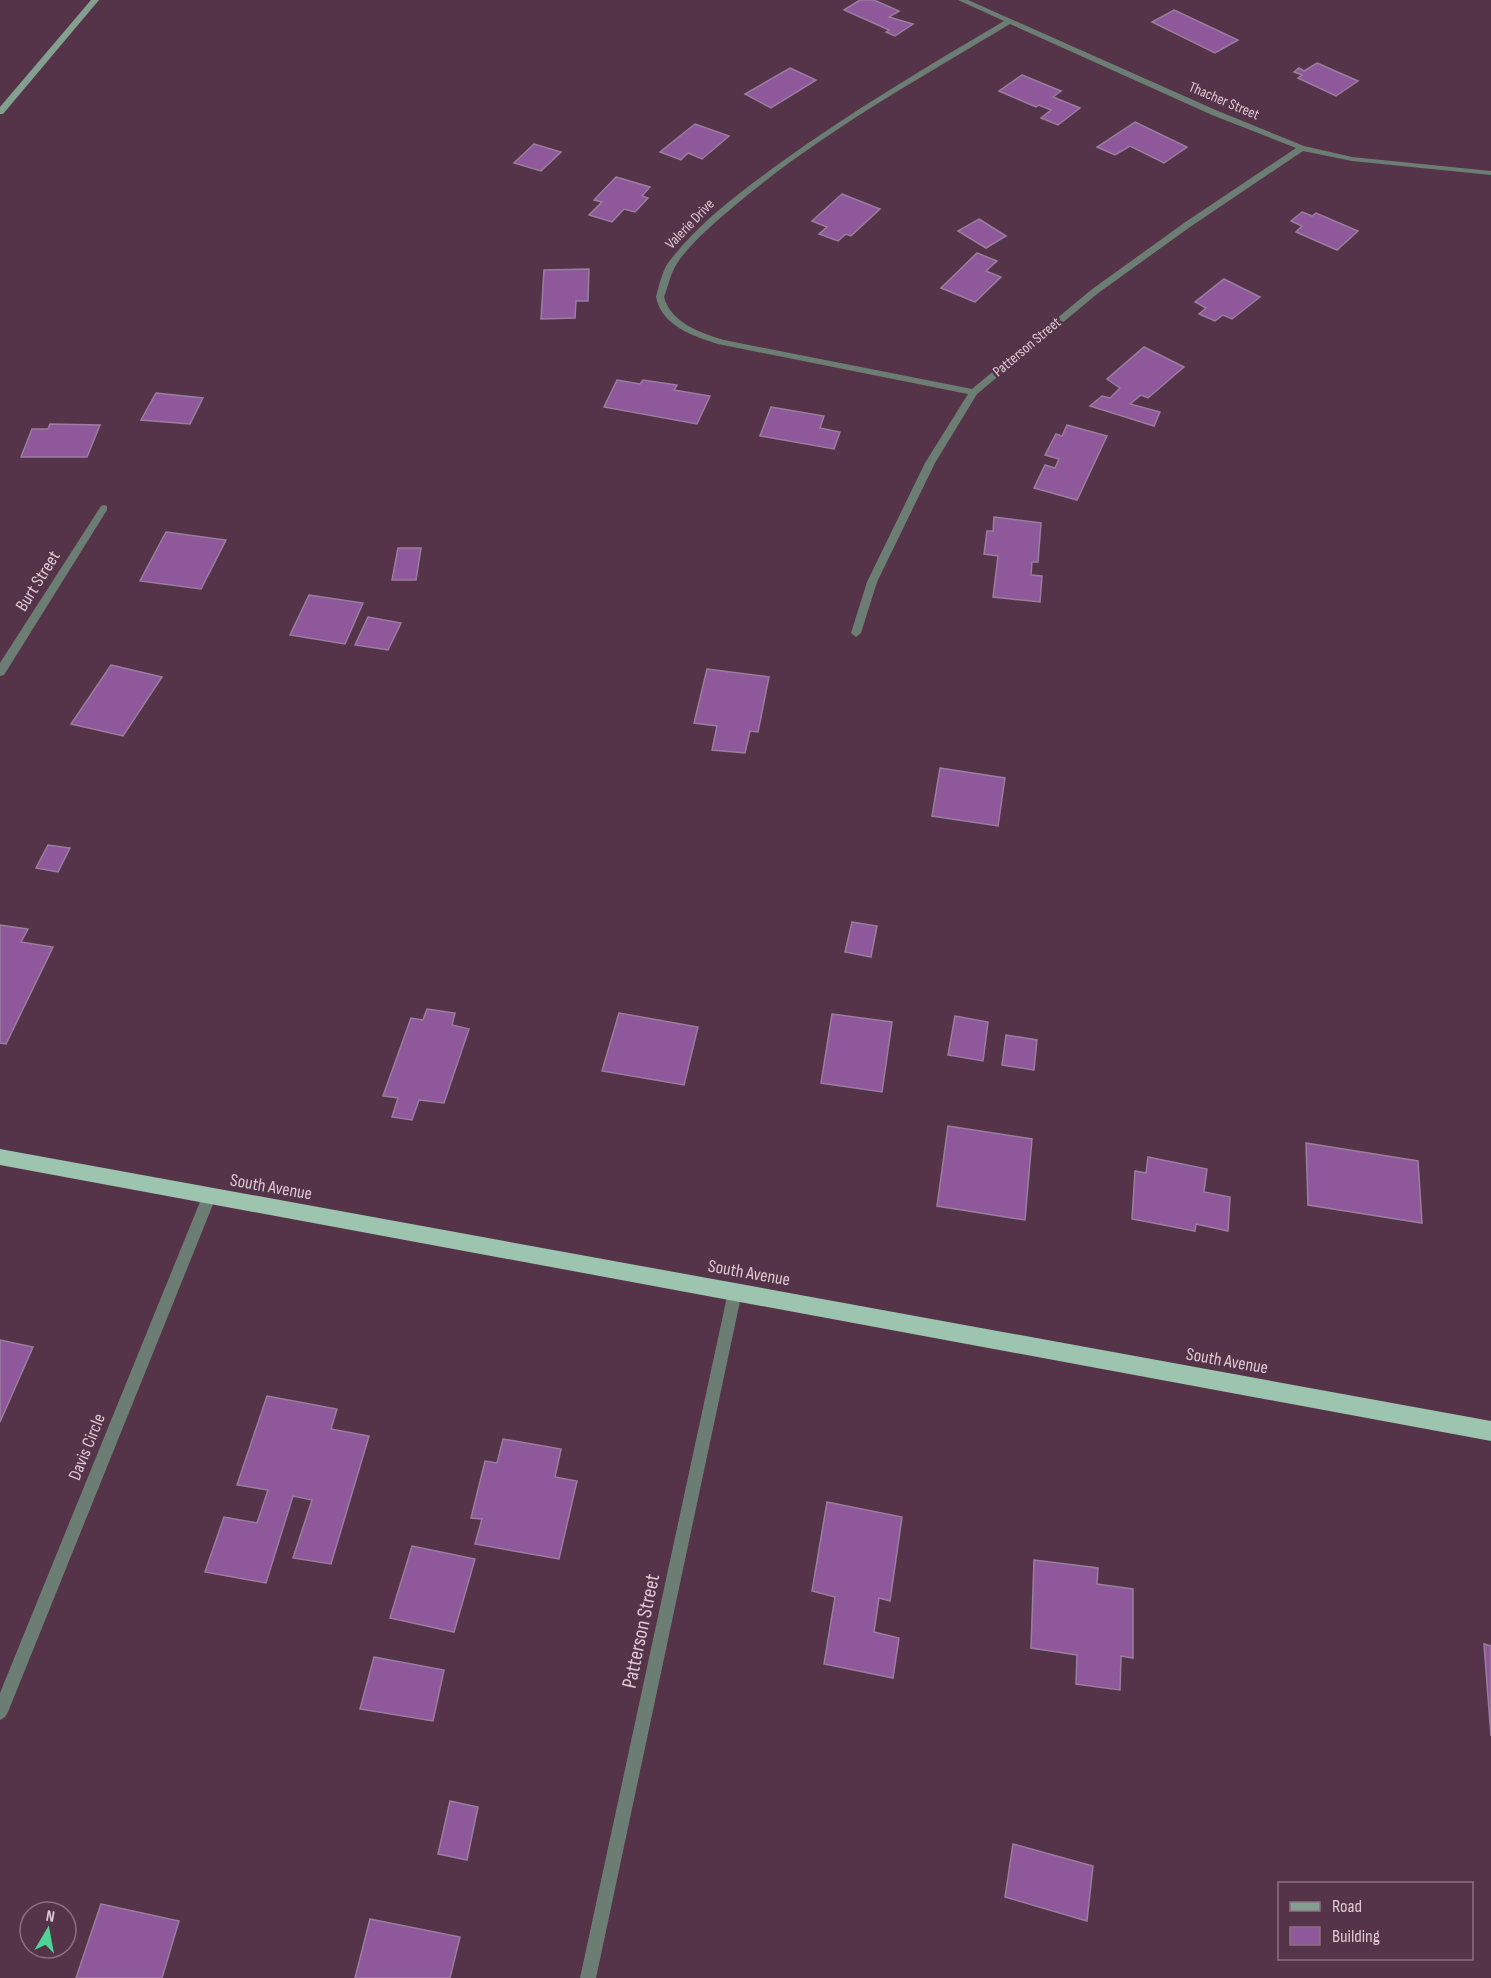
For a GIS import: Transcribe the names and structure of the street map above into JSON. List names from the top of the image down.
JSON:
{
  "streets": {
    "highway": ["South Avenue"],
    "street": [
      "Thacher Street",
      "Valerie Drive",
      "Patterson Street",
      "Burt Street",
      "Davis Circle"
    ]
  },
  "crossings": [
    ["Thacher Street", "Valerie Drive"],
    ["Thacher Street", "Patterson Street"],
    ["Valerie Drive", "Patterson Street"],
    ["Patterson Street", "South Avenue"],
    ["South Avenue", "Davis Circle"]
  ],
  "legend": ["Road", "Building"],
  "north": "top"
}
